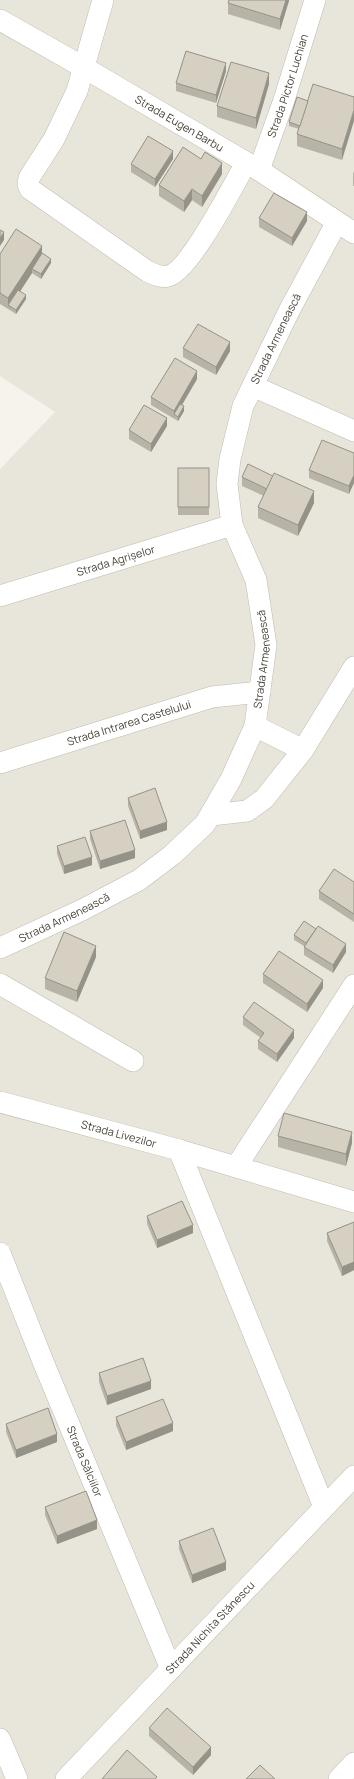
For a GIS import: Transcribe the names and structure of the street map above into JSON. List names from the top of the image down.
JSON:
{
  "streets": {
    "street": [
      "Strada Pictor Luchian",
      "Strada Eugen Barbu",
      "Strada Armenească",
      "Strada Agrișelor",
      "Strada Intrarea Castelului",
      "Strada Livezilor",
      "Strada Sălciilor",
      "Strada Nichita Stănescu"
    ]
  },
  "crossings": [
    ["Strada Pictor Luchian", "Strada Eugen Barbu"],
    ["Strada Eugen Barbu", "Strada Armenească"],
    ["Strada Armenească", "Strada Agrișelor"],
    ["Strada Armenească", "Strada Intrarea Castelului"],
    ["Strada Sălciilor", "Strada Nichita Stănescu"]
  ]
}
